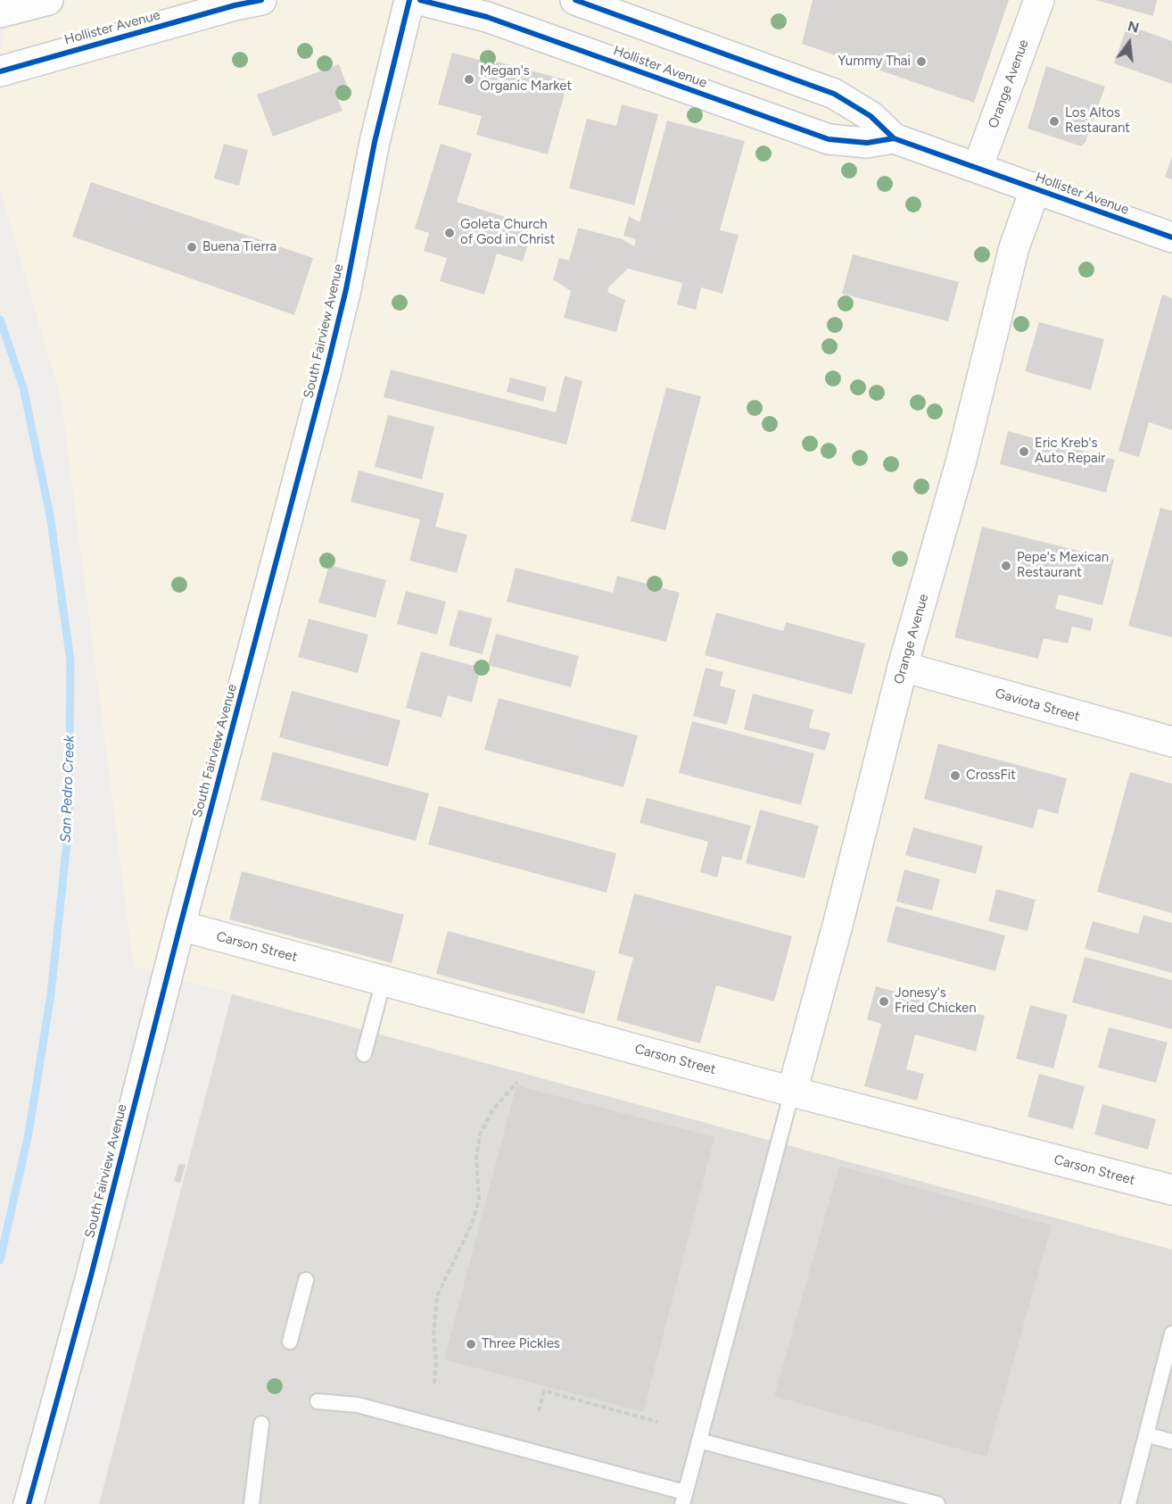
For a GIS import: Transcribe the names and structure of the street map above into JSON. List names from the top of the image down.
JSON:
{
  "streets": {
    "street": [
      "Hollister Avenue",
      "Orange Avenue",
      "South Fairview Avenue",
      "Gaviota Street",
      "Carson Street"
    ]
  },
  "crossings": [
    ["Hollister Avenue", "Orange Avenue"],
    ["Orange Avenue", "Gaviota Street"],
    ["Orange Avenue", "Carson Street"],
    ["South Fairview Avenue", "Carson Street"]
  ],
  "water": ["San Pedro Creek"],
  "places": [
    "Yummy Thai",
    "Megan's Organic Market",
    "Los Altos Restaurant",
    "Goleta Church of God in Christ",
    "Buena Tierra",
    "Eric Kreb's Auto Repair",
    "Pepe's Mexican Restaurant",
    "CrossFit",
    "Jonesy's Fried Chicken",
    "Three Pickles"
  ],
  "north": "top"
}
